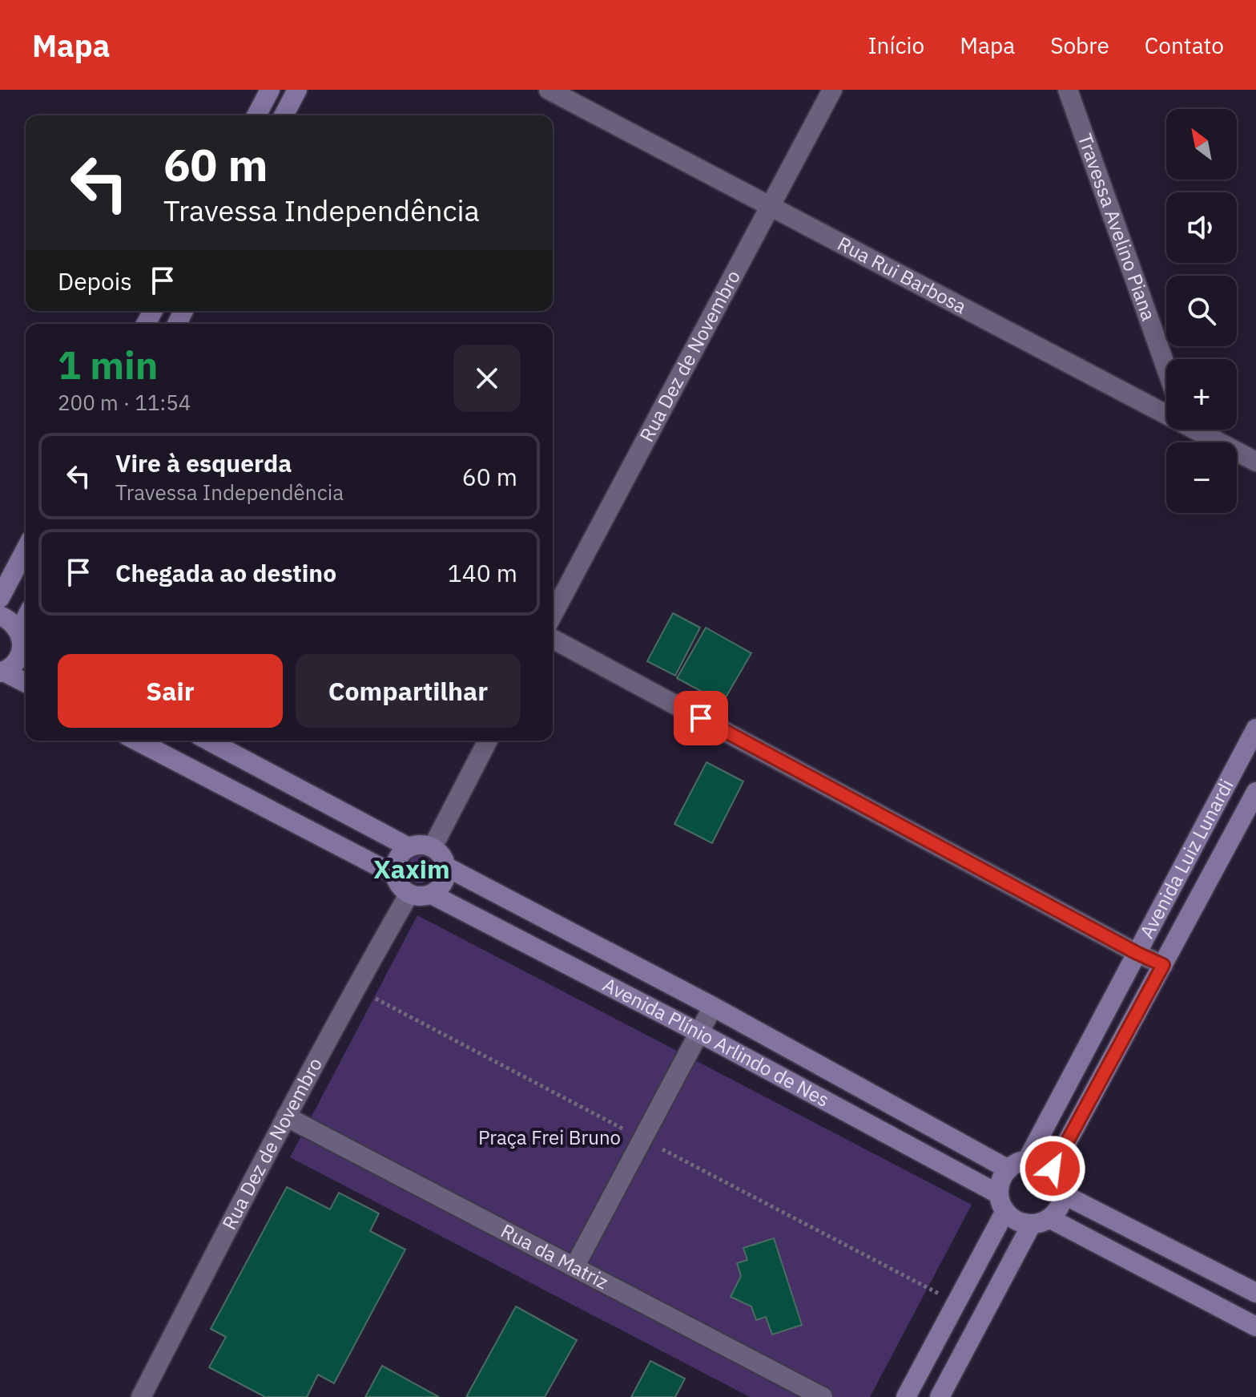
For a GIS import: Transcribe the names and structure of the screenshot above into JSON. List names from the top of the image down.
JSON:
{
  "streets": {
    "main road": ["Avenida Luiz Lunardi", "Avenida Plínio Arlindo de Nes"],
    "street": [
      "Travessa Avelino Piana",
      "Rua Rui Barbosa",
      "Rua Dez de Novembro",
      "Rua da Matriz"
    ]
  },
  "crossings": [
    ["Rua Rui Barbosa", "Rua Dez de Novembro"],
    ["Rua Dez de Novembro", "Avenida Plínio Arlindo de Nes"],
    ["Rua Dez de Novembro", "Rua da Matriz"],
    ["Avenida Luiz Lunardi", "Avenida Plínio Arlindo de Nes"]
  ],
  "districts": ["Xaxim"],
  "parks": ["Praça Frei Bruno"],
  "north": "top left",
  "page": {
    "header": "Mapa",
    "nav": [
      "Início",
      "Mapa",
      "Sobre",
      "Contato"
    ],
    "map_buttons": ["+", "−"],
    "turn": ["60 m", "Travessa Independência"],
    "then": "Depois",
    "heading": ["1 min", "200 m · 11:54"],
    "list": [
      {
        "name": "Vire à esquerda",
        "note": "Travessa Independência",
        "value": "60 m"
      },
      {
        "name": "Chegada ao destino",
        "value": "140 m"
      }
    ],
    "buttons": ["Sair", "Compartilhar"]
  }
}
